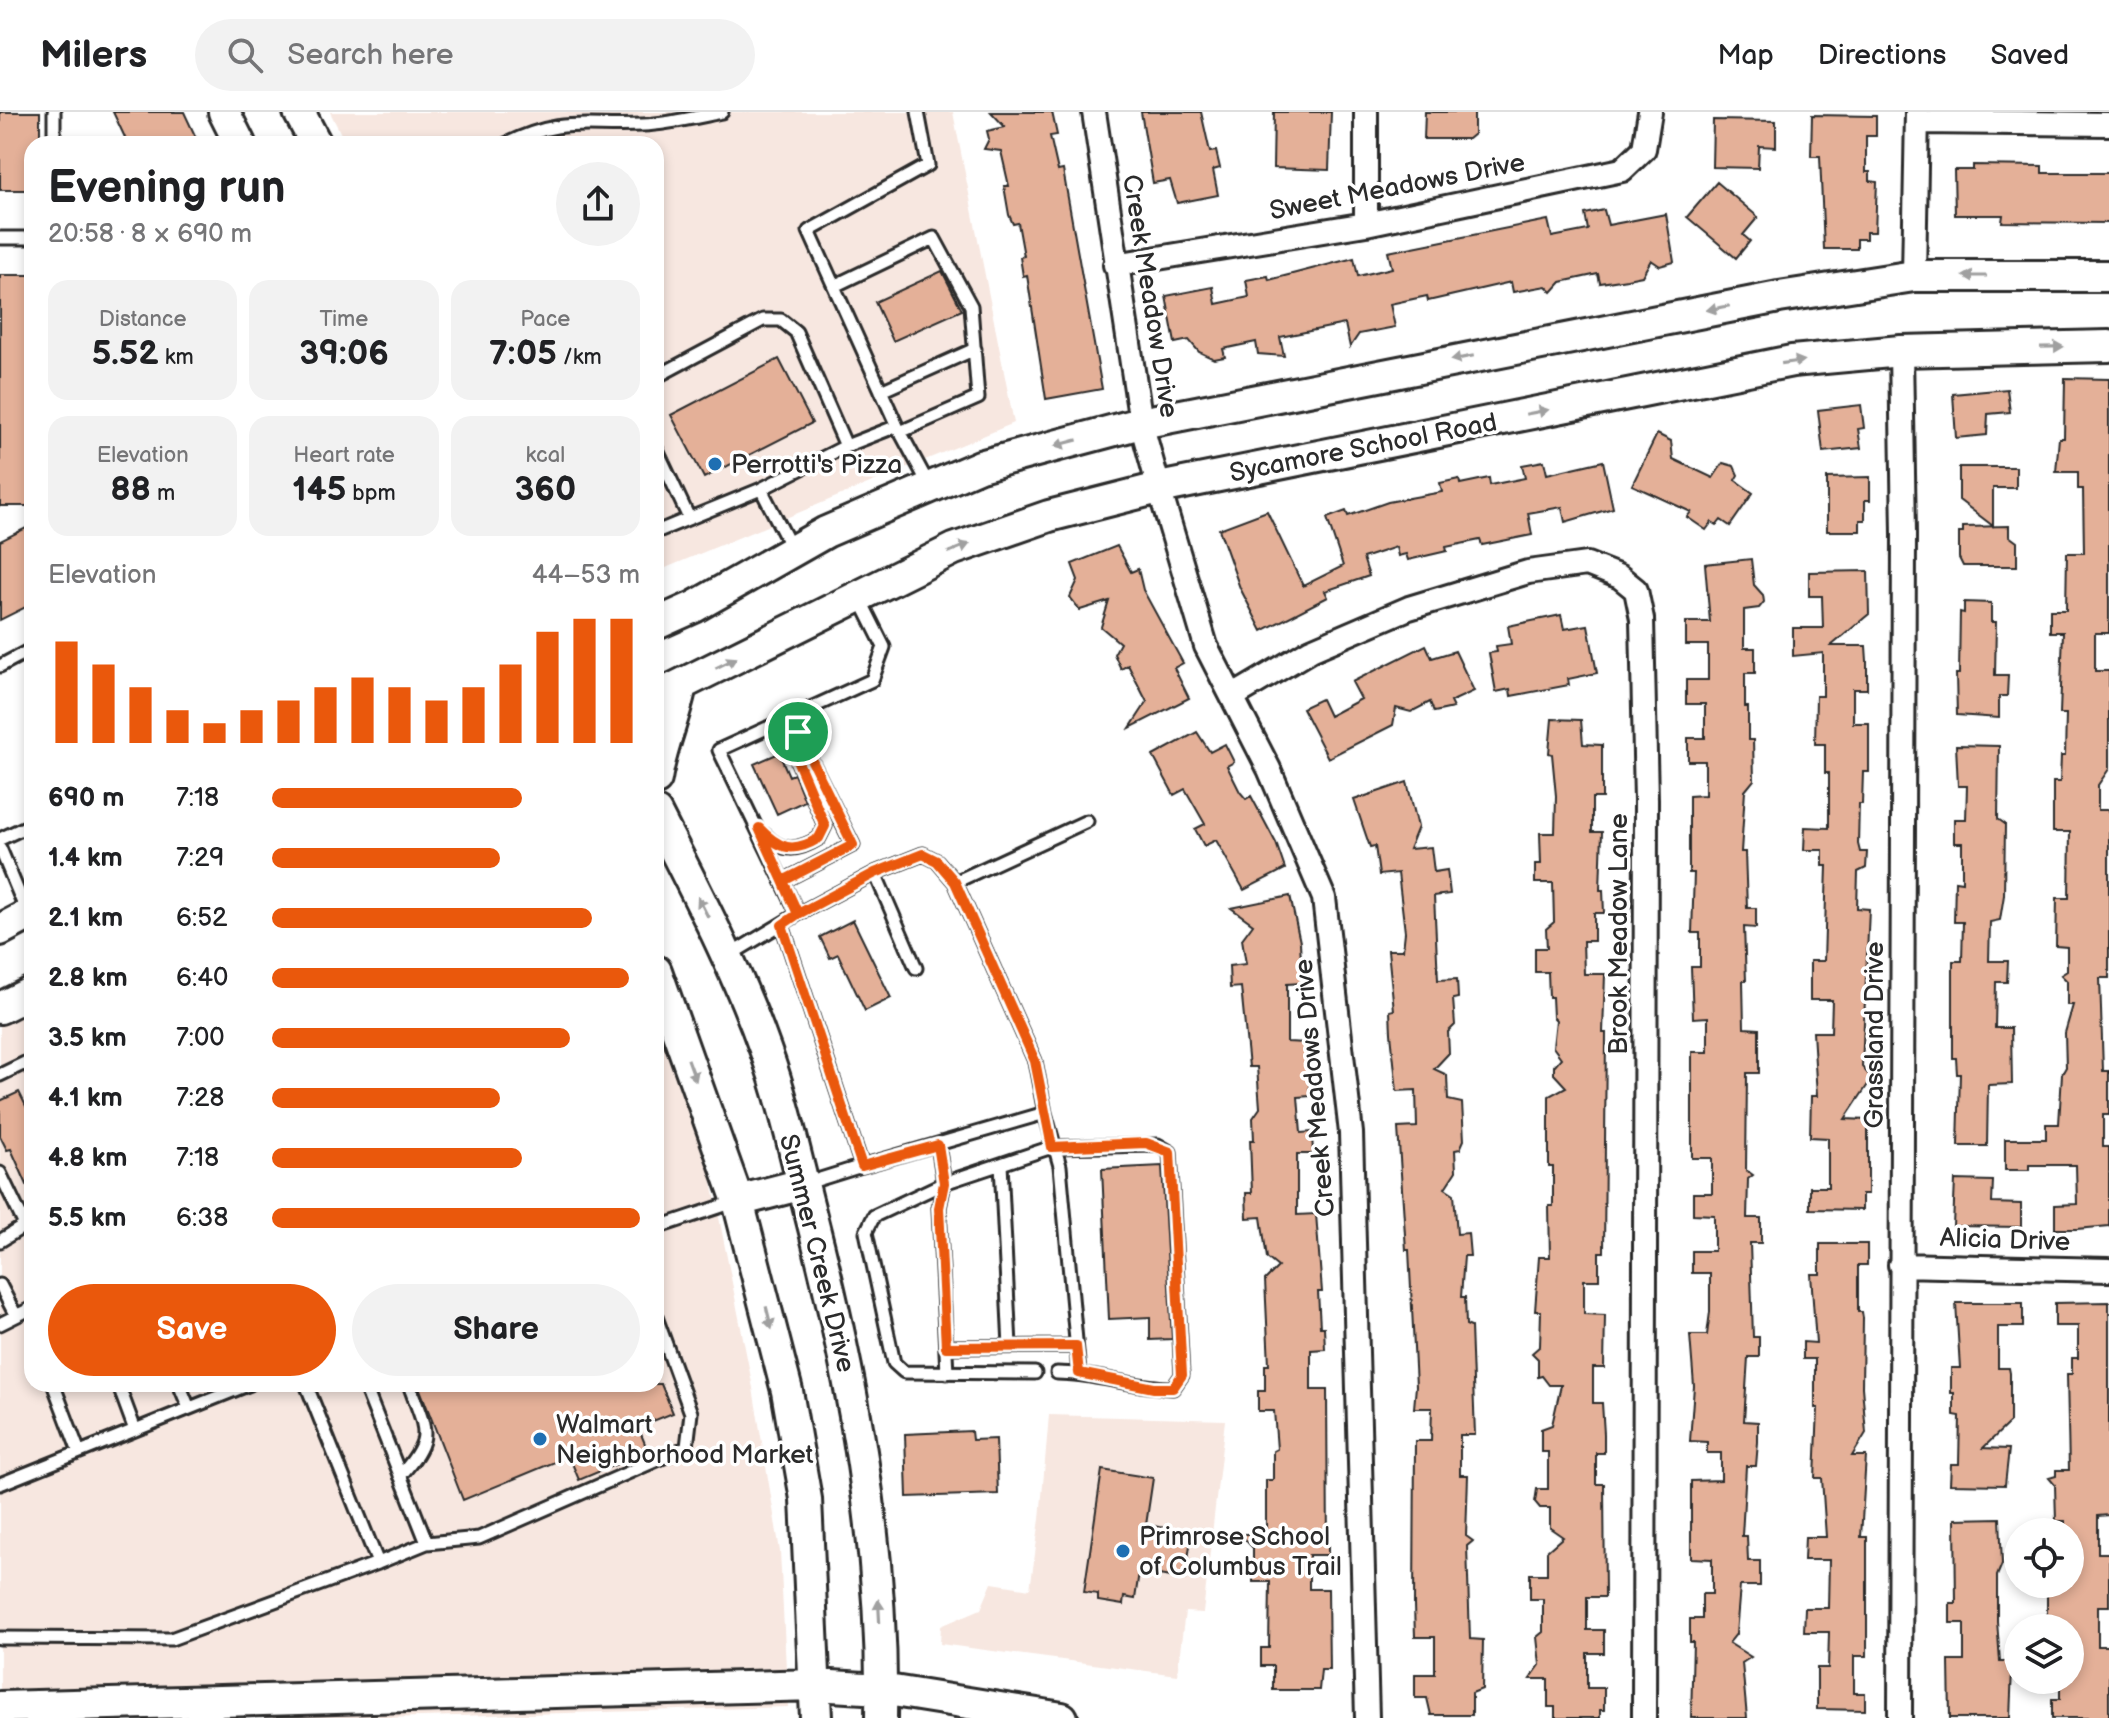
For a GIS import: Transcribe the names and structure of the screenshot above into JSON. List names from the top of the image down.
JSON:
{
  "streets": {
    "main road": ["Sycamore School Road", "Summer Creek Drive"],
    "street": [
      "Sweet Meadows Drive",
      "Creek Meadow Drive",
      "Brook Meadow Lane",
      "Grassland Drive",
      "Creek Meadows Drive",
      "Alicia Drive"
    ]
  },
  "crossings": [
    ["Sweet Meadows Drive", "Creek Meadow Drive"],
    ["Creek Meadow Drive", "Sycamore School Road"],
    ["Creek Meadow Drive", "Creek Meadows Drive"],
    ["Sycamore School Road", "Grassland Drive"],
    ["Sycamore School Road", "Creek Meadows Drive"],
    ["Brook Meadow Lane", "Creek Meadows Drive"],
    ["Grassland Drive", "Alicia Drive"]
  ],
  "places": ["Perrotti's Pizza", "Walmart Neighborhood Market", "Primrose School of Columbus Trail"],
  "page": {
    "header": "Milers",
    "search": "Search here",
    "nav": ["Map", "Directions", "Saved"],
    "heading": ["Evening run", "20:58 · 8 × 690 m"],
    "stats": [
      ["Distance", "5.52 km"],
      ["Time", "39:06"],
      ["Pace", "7:05 /km"],
      ["Elevation", "88 m"],
      ["Heart rate", "145 bpm"],
      ["kcal", "360"]
    ],
    "chart": ["Elevation", "44–53 m"],
    "list": [
      {
        "name": "690 m",
        "note": "7:18"
      },
      {
        "name": "1.4 km",
        "note": "7:29"
      },
      {
        "name": "2.1 km",
        "note": "6:52"
      },
      {
        "name": "2.8 km",
        "note": "6:40"
      },
      {
        "name": "3.5 km",
        "note": "7:00"
      },
      {
        "name": "4.1 km",
        "note": "7:28"
      },
      {
        "name": "4.8 km",
        "note": "7:18"
      },
      {
        "name": "5.5 km",
        "note": "6:38"
      }
    ],
    "buttons": ["Save", "Share"]
  }
}
